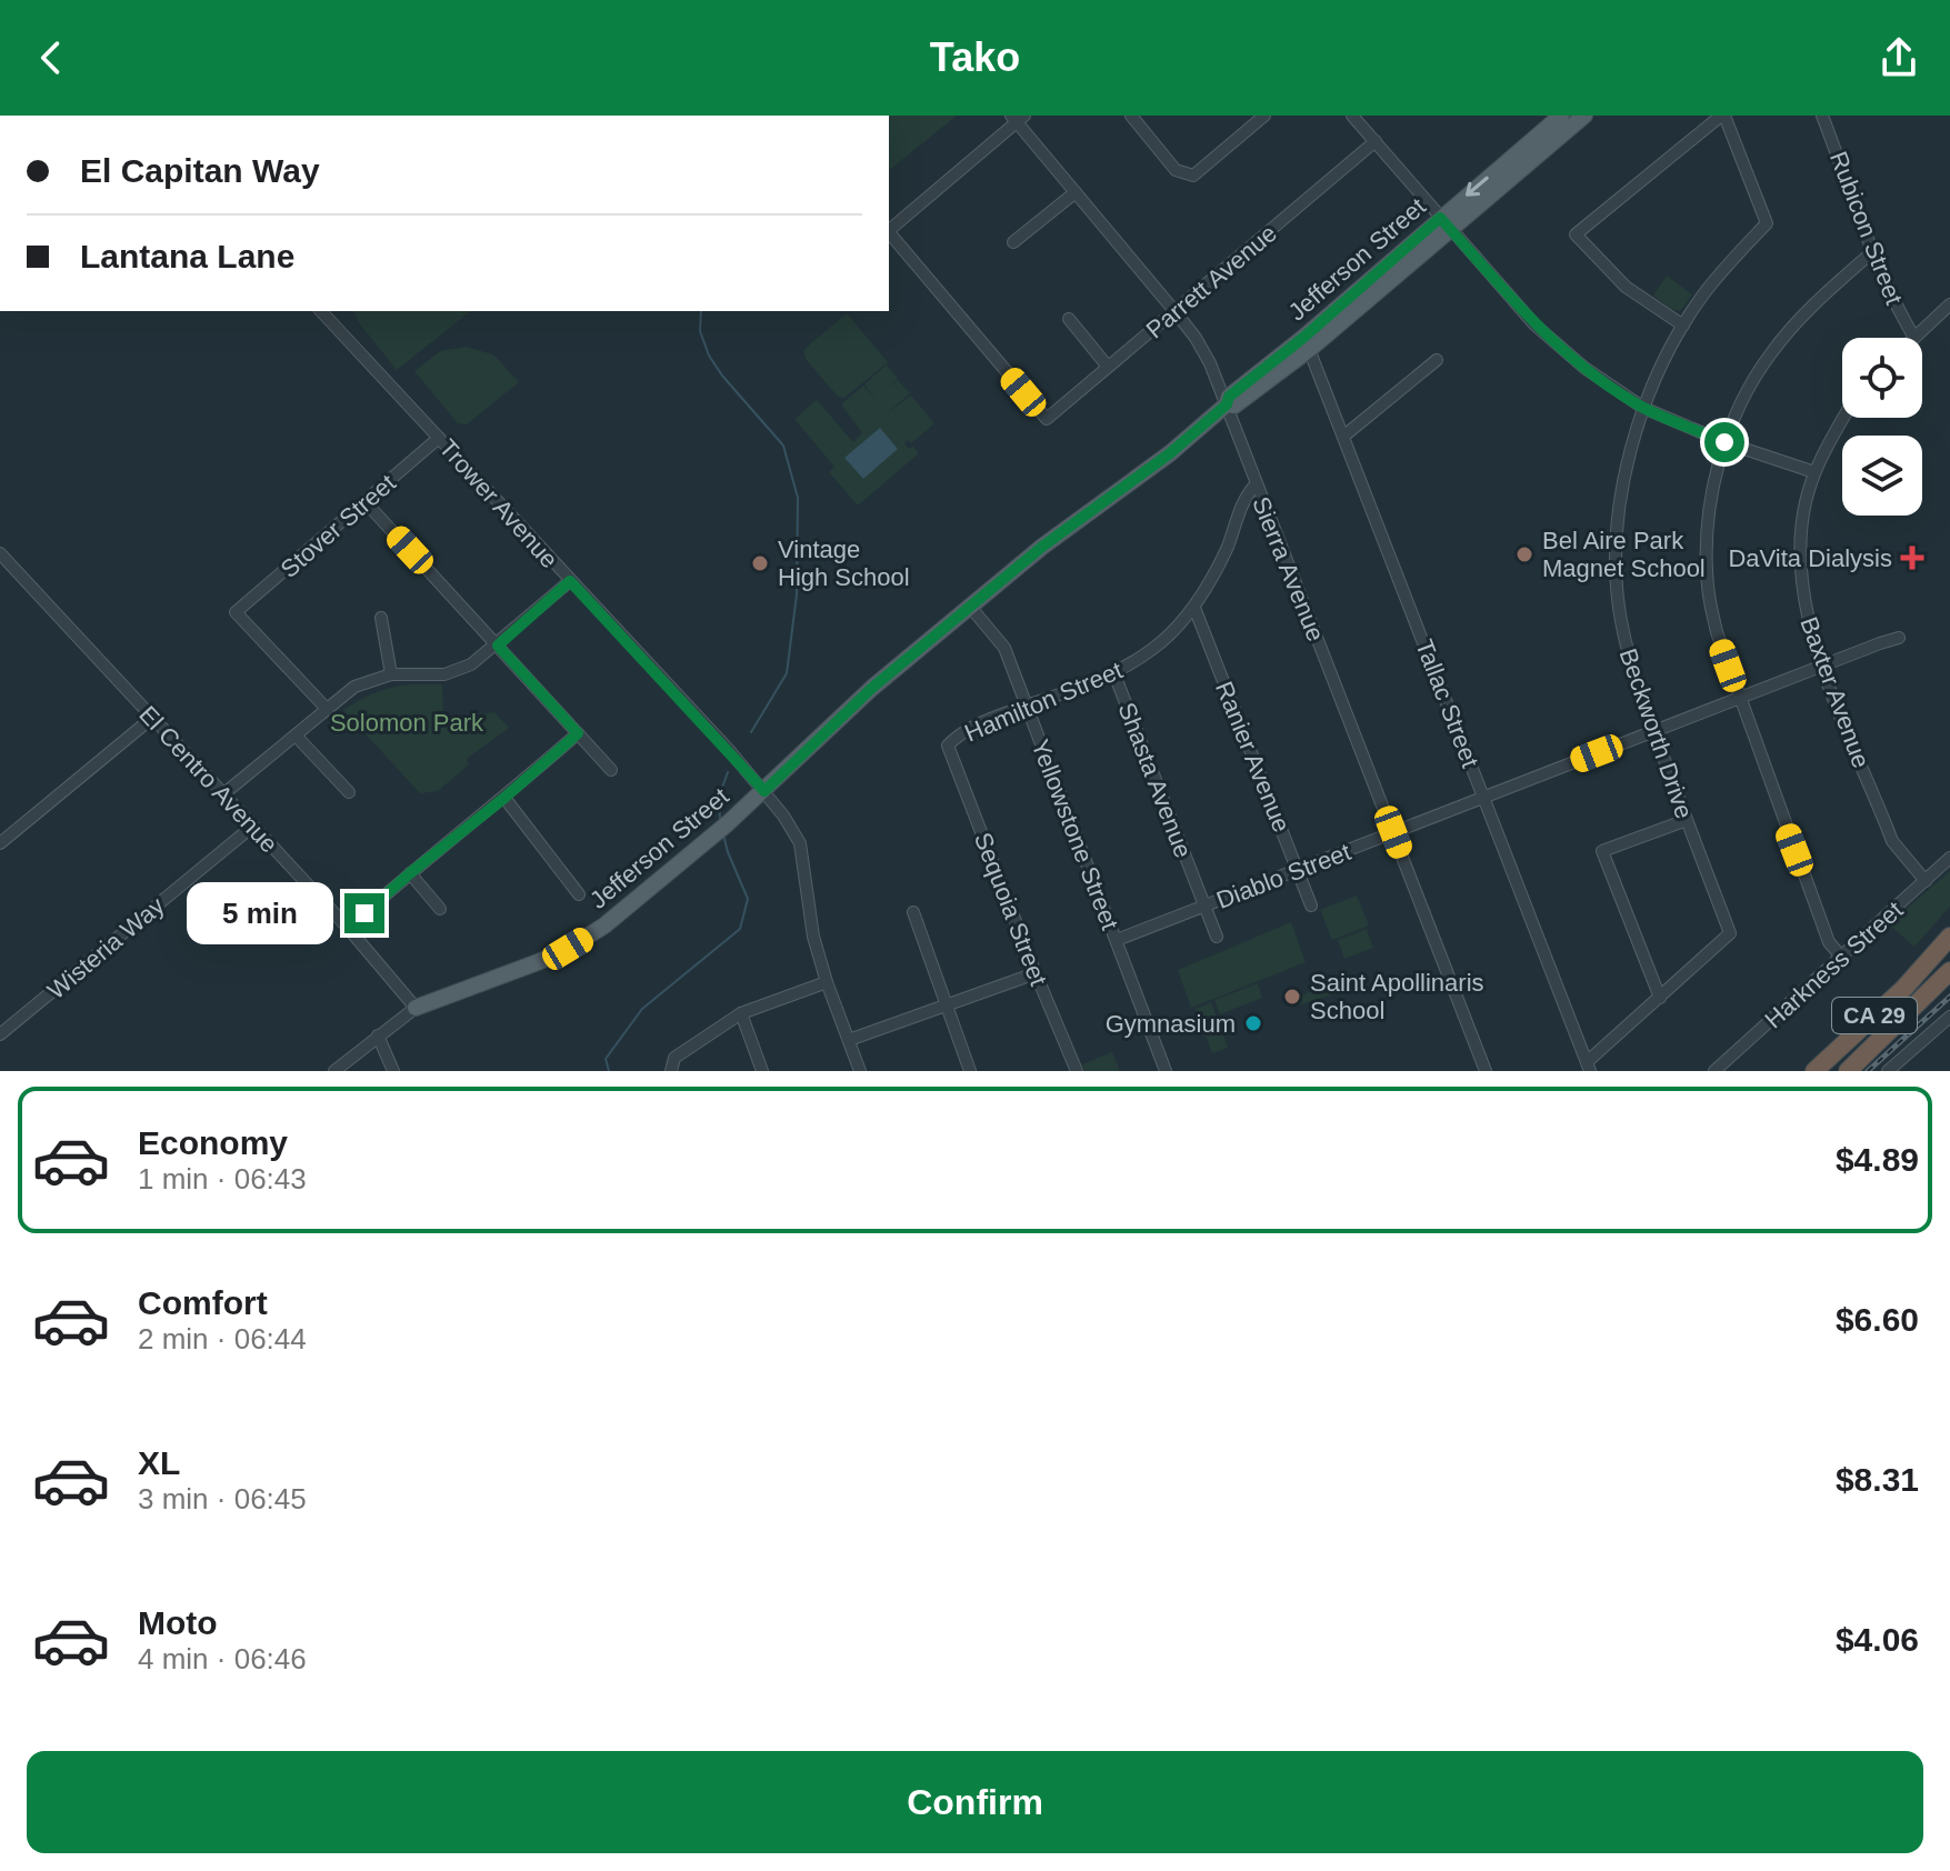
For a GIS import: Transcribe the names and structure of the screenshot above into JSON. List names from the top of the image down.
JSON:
{
  "streets": {
    "highway": ["CA 29"],
    "main road": ["Jefferson Street"],
    "street": [
      "Rubicon Street",
      "Parrett Avenue",
      "Trower Avenue",
      "Stover Street",
      "Sierra Avenue",
      "Baxter Avenue",
      "Hamilton Street",
      "Tallac Street",
      "Beckworth Drive",
      "Ranier Avenue",
      "El Centro Avenue",
      "Shasta Avenue",
      "Yellowstone Street",
      "Diablo Street",
      "Sequoia Street",
      "Wisteria Way",
      "Harkness Street"
    ]
  },
  "crossings": [
    ["Jefferson Street", "Trower Avenue"],
    ["Jefferson Street", "Sierra Avenue"],
    ["Jefferson Street", "Tallac Street"],
    ["Jefferson Street", "El Centro Avenue"],
    ["Jefferson Street", "Yellowstone Street"],
    ["Parrett Avenue", "Sierra Avenue"],
    ["Trower Avenue", "Stover Street"],
    ["Sierra Avenue", "Hamilton Street"],
    ["Sierra Avenue", "Diablo Street"],
    ["Baxter Avenue", "Diablo Street"],
    ["Baxter Avenue", "Harkness Street"],
    ["Hamilton Street", "Ranier Avenue"],
    ["Hamilton Street", "Shasta Avenue"],
    ["Hamilton Street", "Yellowstone Street"],
    ["Hamilton Street", "Sequoia Street"],
    ["Tallac Street", "Beckworth Drive"],
    ["Tallac Street", "Diablo Street"],
    ["Beckworth Drive", "Diablo Street"],
    ["Ranier Avenue", "Diablo Street"],
    ["El Centro Avenue", "Wisteria Way"],
    ["Shasta Avenue", "Diablo Street"],
    ["Yellowstone Street", "Diablo Street"]
  ],
  "parks": ["Solomon Park"],
  "places": {
    "other": [
      "Bel Aire Park Magnet School",
      "Vintage High School",
      "Saint Apollinaris School",
      "Gymnasium"
    ],
    "health": ["DaVita Dialysis"]
  },
  "page": {
    "header": "Tako",
    "banner": ["El Capitan Way", "Lantana Lane"],
    "bubble": "5 min",
    "list": [
      {
        "name": "Economy",
        "note": "1 min · 06:43",
        "value": "$4.89"
      },
      {
        "name": "Comfort",
        "note": "2 min · 06:44",
        "value": "$6.60"
      },
      {
        "name": "XL",
        "note": "3 min · 06:45",
        "value": "$8.31"
      },
      {
        "name": "Moto",
        "note": "4 min · 06:46",
        "value": "$4.06"
      }
    ],
    "buttons": "Confirm"
  }
}
